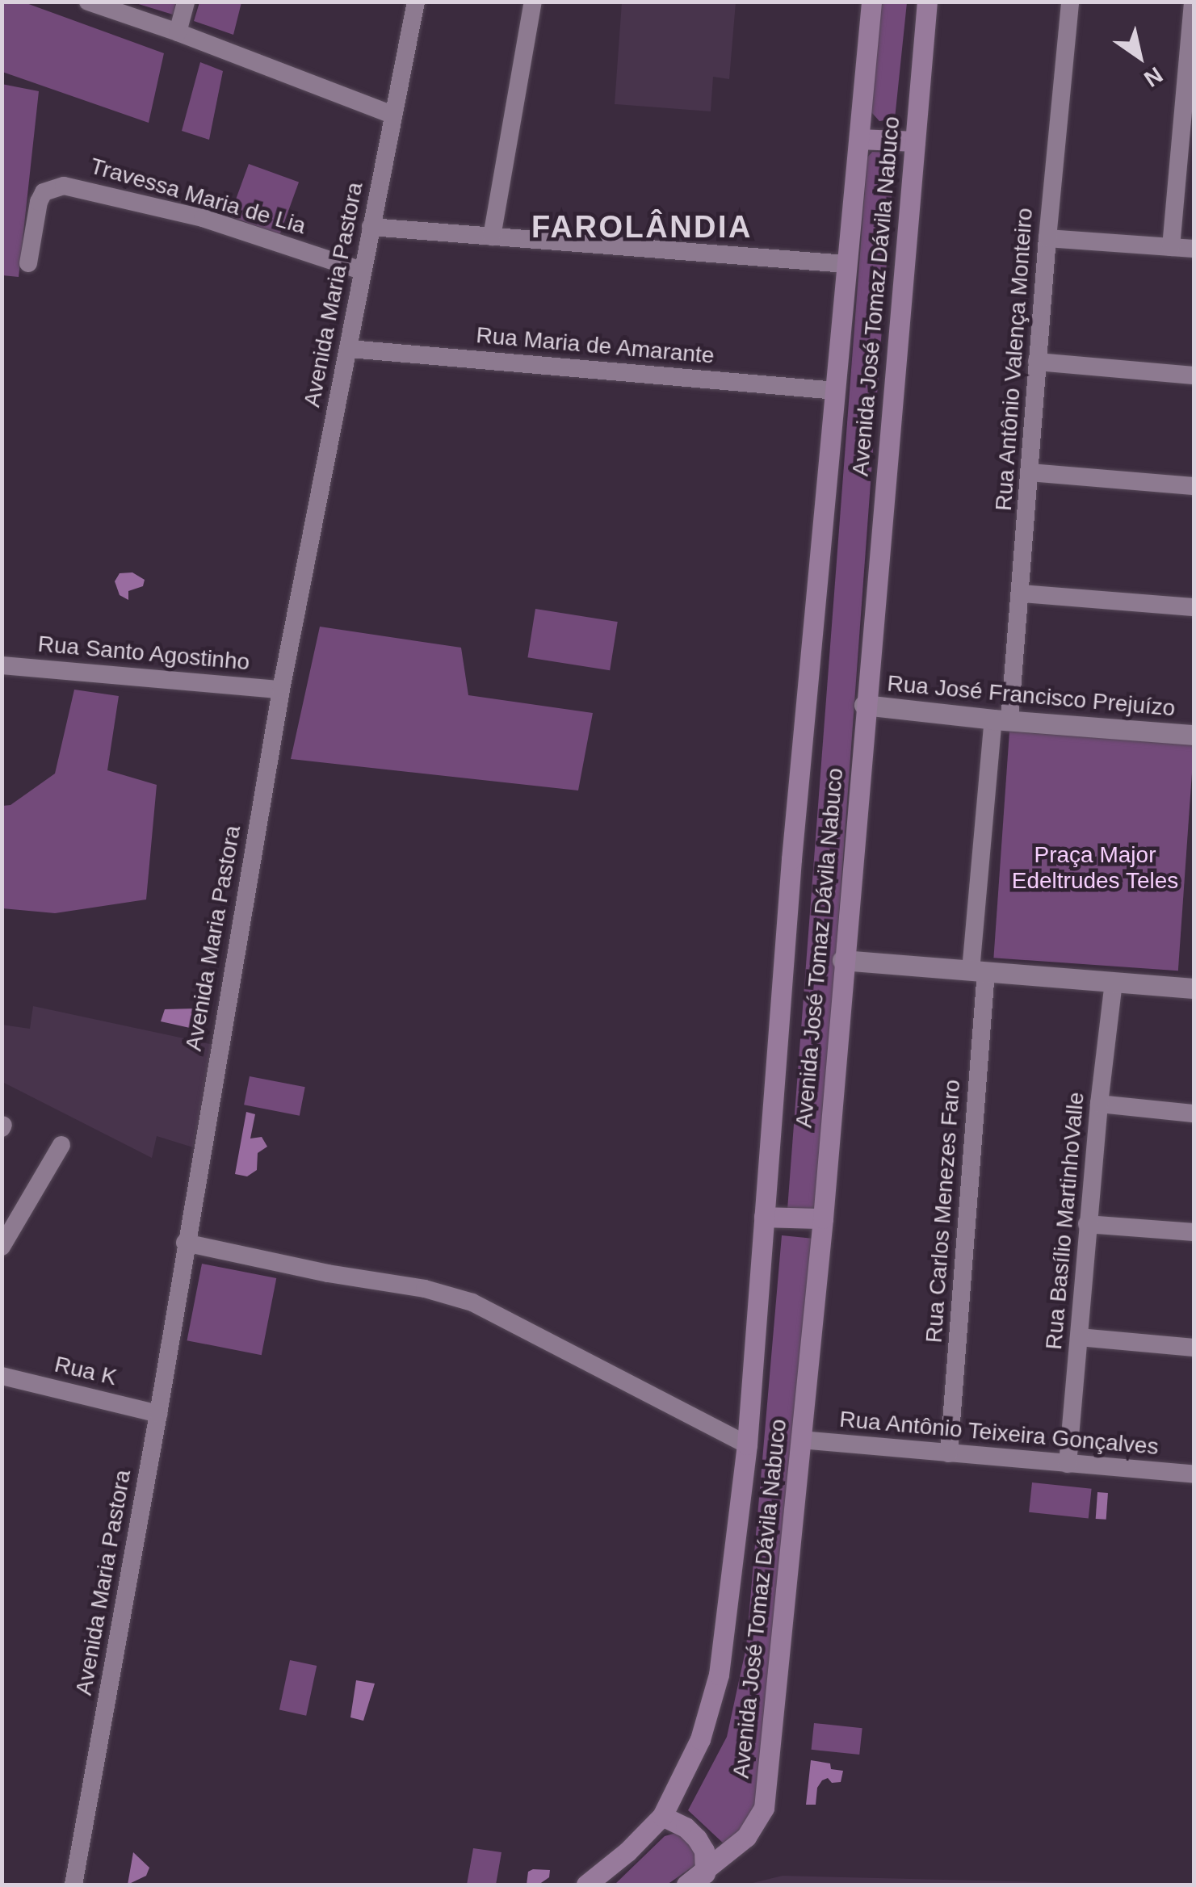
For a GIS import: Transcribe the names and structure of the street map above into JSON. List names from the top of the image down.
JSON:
{
  "streets": {
    "main road": ["Avenida José Tomaz Dávila Nabuco"],
    "street": [
      "Travessa Maria de Lia",
      "Avenida Maria Pastora",
      "Rua Maria de Amarante",
      "Rua Antônio Valença Monteiro",
      "Rua Santo Agostinho",
      "Rua José Francisco Prejuízo",
      "Rua Carlos Menezes Faro",
      "Rua Basílio MartinhoValle",
      "Rua K",
      "Rua Antônio Teixeira Gonçalves"
    ]
  },
  "crossings": [
    ["Travessa Maria de Lia", "Avenida Maria Pastora"],
    ["Avenida Maria Pastora", "Rua Maria de Amarante"],
    ["Avenida Maria Pastora", "Rua Santo Agostinho"],
    ["Avenida Maria Pastora", "Rua K"],
    ["Avenida José Tomaz Dávila Nabuco", "Rua Maria de Amarante"],
    ["Avenida José Tomaz Dávila Nabuco", "Rua José Francisco Prejuízo"],
    ["Avenida José Tomaz Dávila Nabuco", "Rua Antônio Teixeira Gonçalves"],
    ["Rua Antônio Valença Monteiro", "Rua José Francisco Prejuízo"],
    ["Rua Antônio Valença Monteiro", "Rua Carlos Menezes Faro"],
    ["Rua José Francisco Prejuízo", "Rua Carlos Menezes Faro"],
    ["Rua Carlos Menezes Faro", "Rua Antônio Teixeira Gonçalves"],
    ["Rua Basílio MartinhoValle", "Rua Antônio Teixeira Gonçalves"]
  ],
  "districts": ["FAROLÂNDIA"],
  "parks": ["Praça Major Edeltrudes Teles"],
  "north": "bottom right"
}
